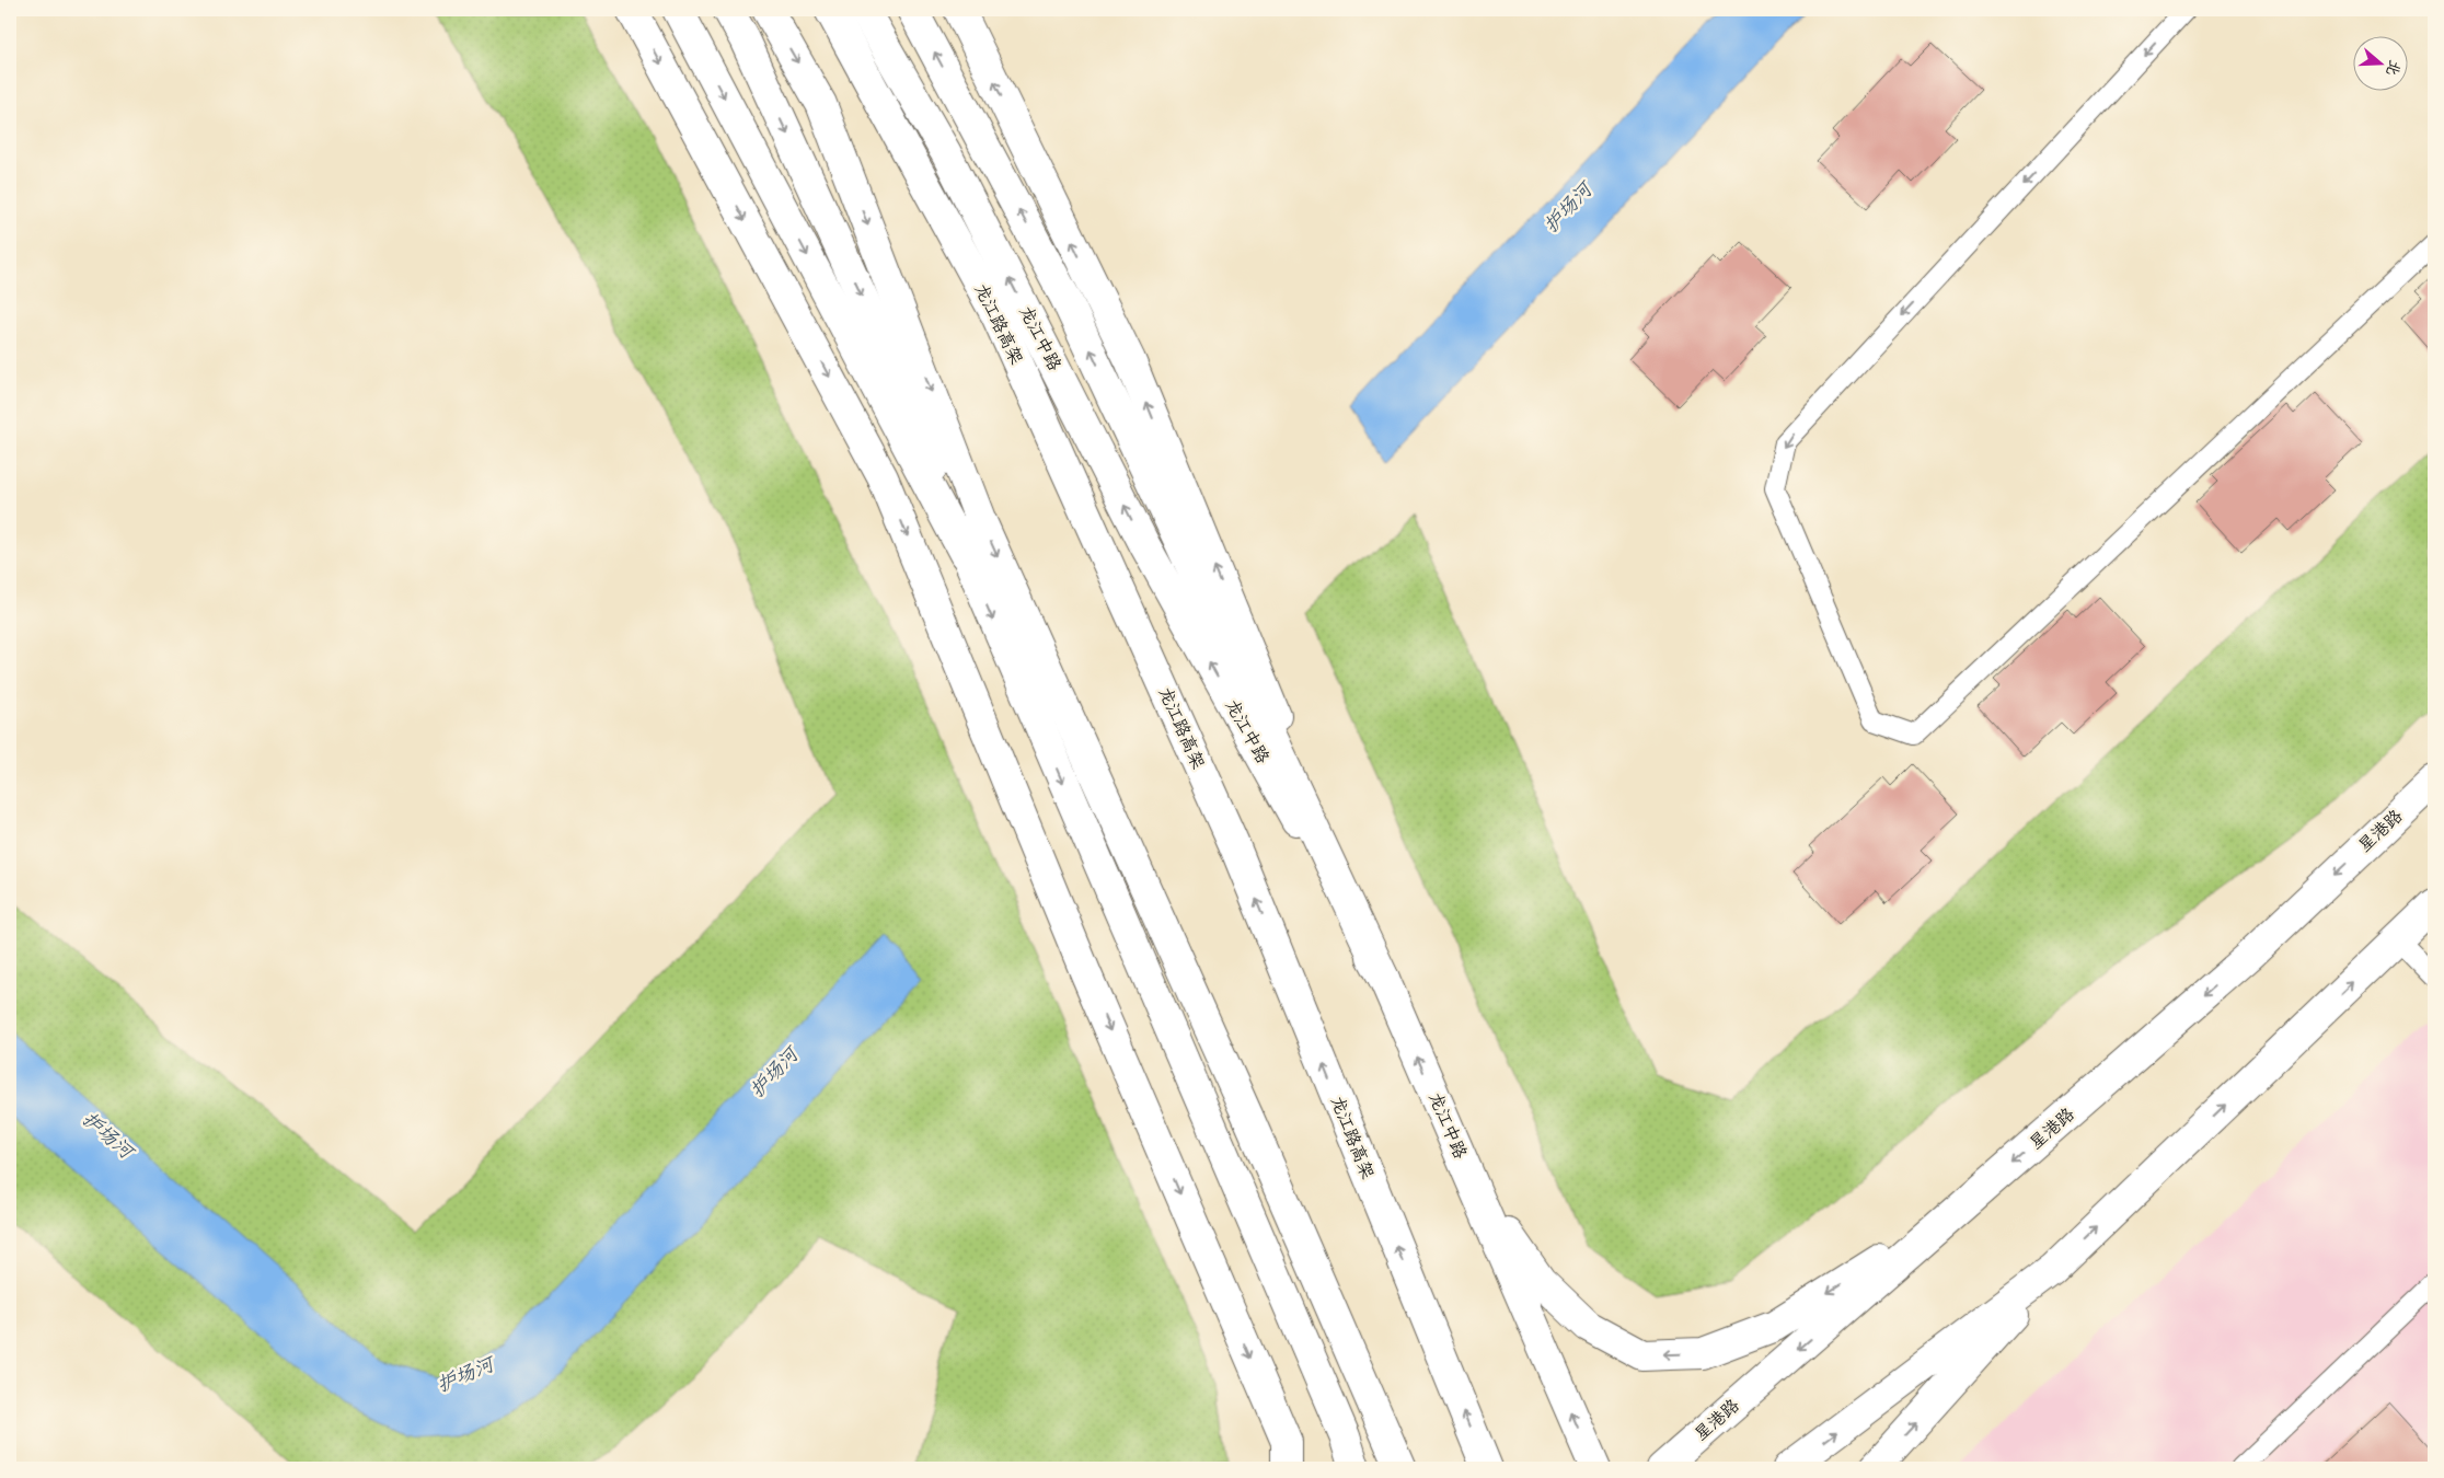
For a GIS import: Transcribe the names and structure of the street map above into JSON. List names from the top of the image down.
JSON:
{
  "streets": {
    "main road": ["龙江路高架", "龙江中路", "星港路"]
  },
  "water": ["护场河"],
  "north": "right"
}
